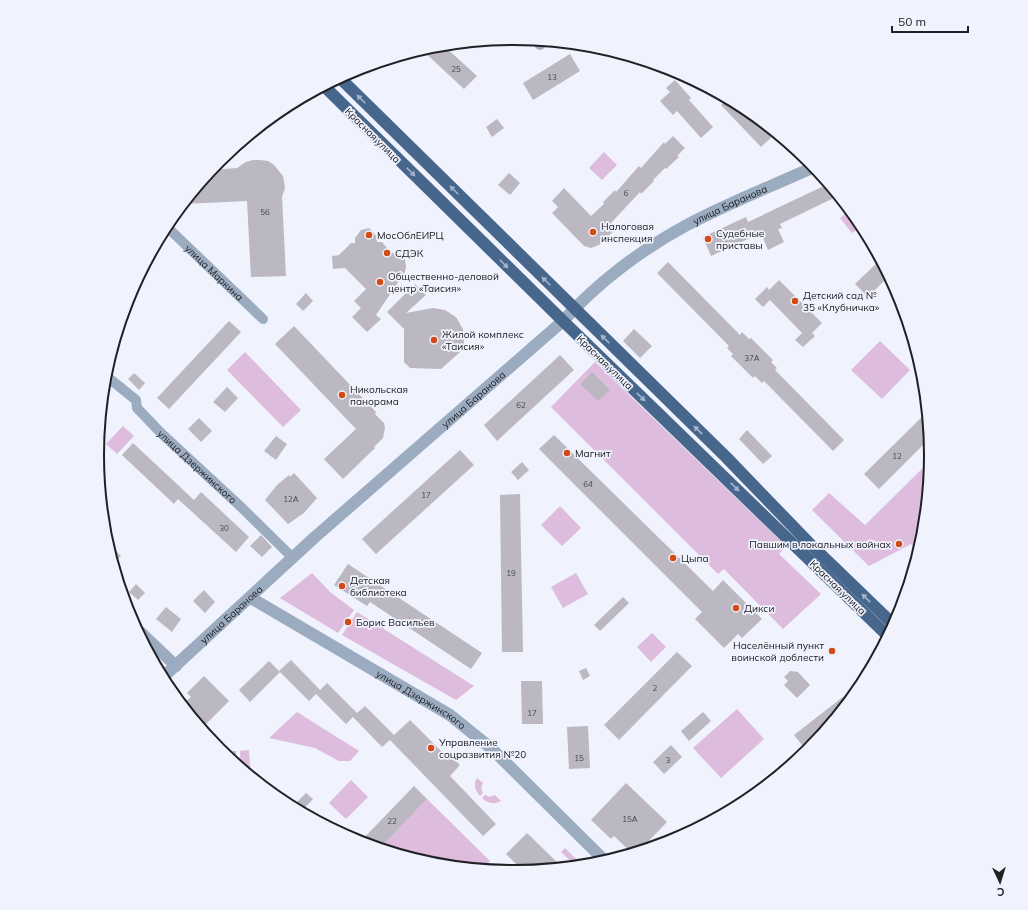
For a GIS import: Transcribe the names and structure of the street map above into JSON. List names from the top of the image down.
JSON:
{
  "streets": {
    "highway": ["Красная улица"],
    "street": ["улица Баранова", "улица Маркина", "улица Дзержинского"]
  },
  "crossings": [
    ["Красная улица", "улица Баранова"],
    ["улица Баранова", "улица Дзержинского"]
  ],
  "places": [
    "Налоговая инспекция",
    "МосОблЕИРЦ",
    "Судебные приставы",
    "СДЭК",
    "Общественно-деловой центр «Таисия»",
    "Детский сад № 35 «Клубничка»",
    "Жилой комплекс «Таисия»",
    "Никольская панорама",
    "Магнит",
    "Павшим в локальных войнах",
    "Цыпа",
    "Детская библиотека",
    "Дикси",
    "Борис Васильев",
    "Населённый пункт воинской доблести",
    "Управление соцразвития №20"
  ],
  "house_numbers": [
    "25",
    "13",
    "6",
    "56",
    "37А",
    "62",
    "12",
    "64",
    "17",
    "12А",
    "30",
    "19",
    "2",
    "17",
    "15",
    "3",
    "15А",
    "22"
  ],
  "scale_bar": "50 m",
  "north": "bottom"
}
